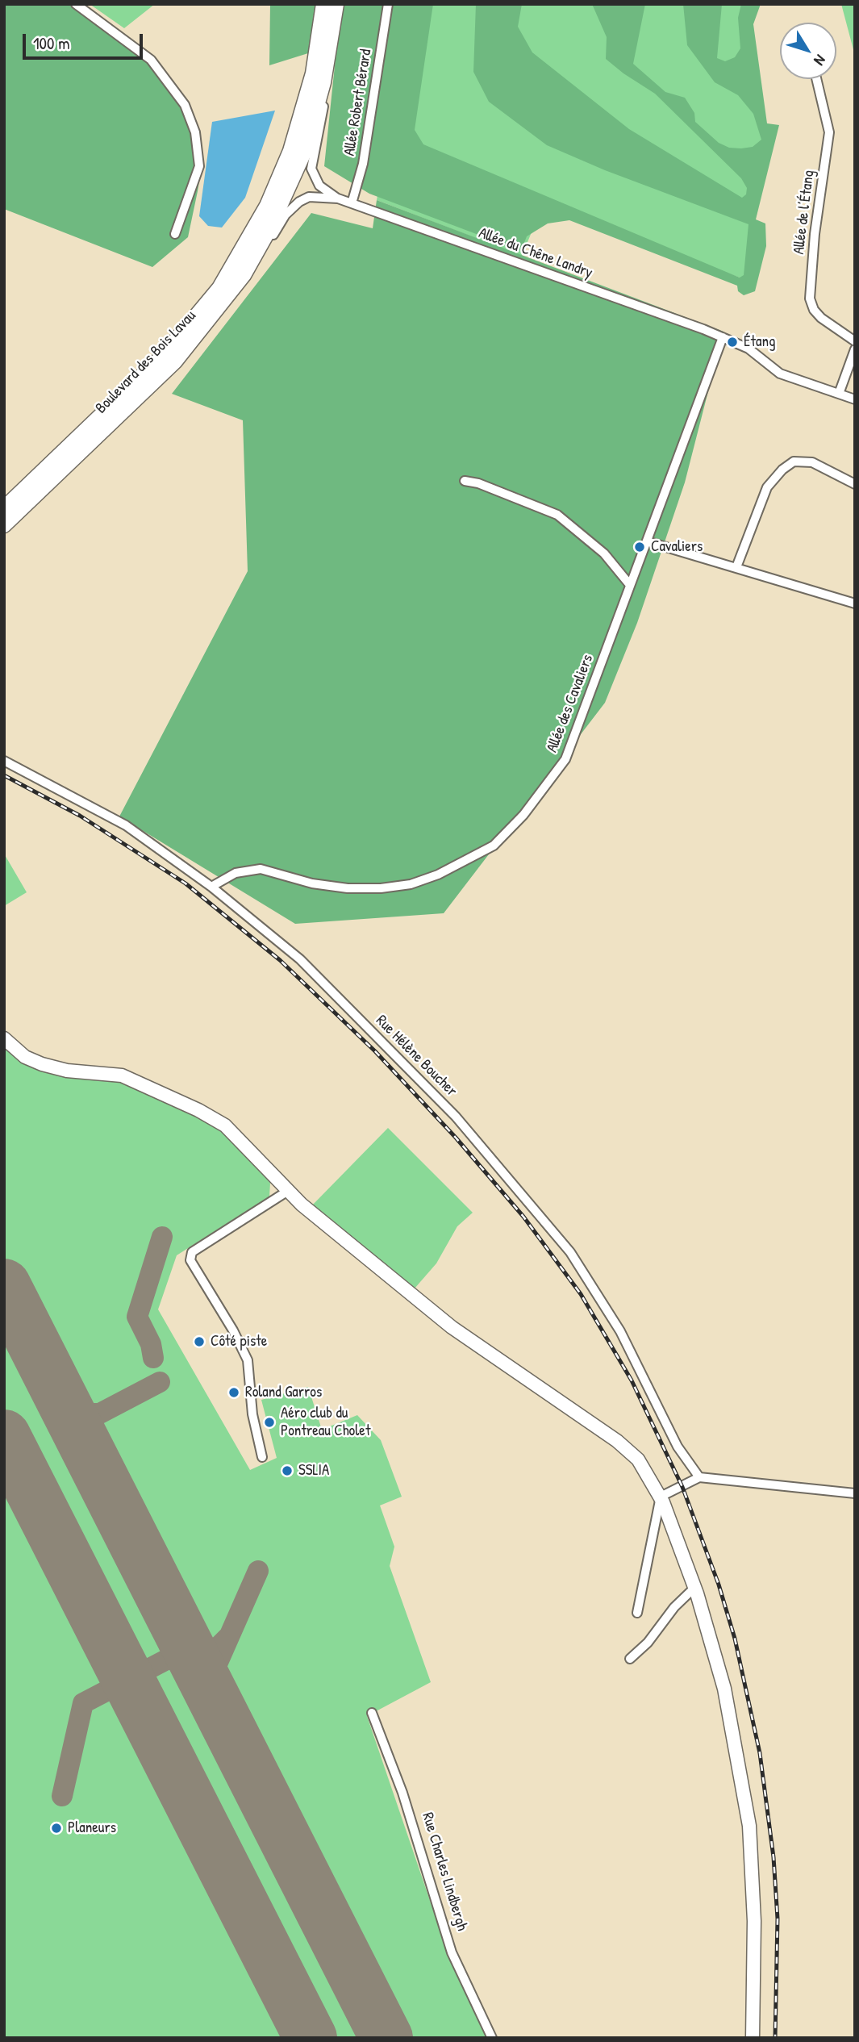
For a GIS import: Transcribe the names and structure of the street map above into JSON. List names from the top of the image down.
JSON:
{
  "streets": {
    "main road": ["Boulevard des Bois Lavau"],
    "street": [
      "Allée Robert Bérard",
      "Allée de l’Étang",
      "Allée du Chêne Landry",
      "Allée des Cavaliers",
      "Rue Hélène Boucher",
      "Rue Charles Lindbergh"
    ]
  },
  "crossings": [
    ["Allée Robert Bérard", "Allée du Chêne Landry"],
    ["Allée du Chêne Landry", "Boulevard des Bois Lavau"],
    ["Allée du Chêne Landry", "Allée des Cavaliers"],
    ["Allée des Cavaliers", "Rue Hélène Boucher"]
  ],
  "places": [
    "Étang",
    "Cavaliers",
    "Côté piste",
    "Roland Garros",
    "Aéro club du Pontreau Cholet",
    "SSLIA",
    "Planeurs"
  ],
  "scale_bar": "100 m",
  "north": "bottom right"
}
